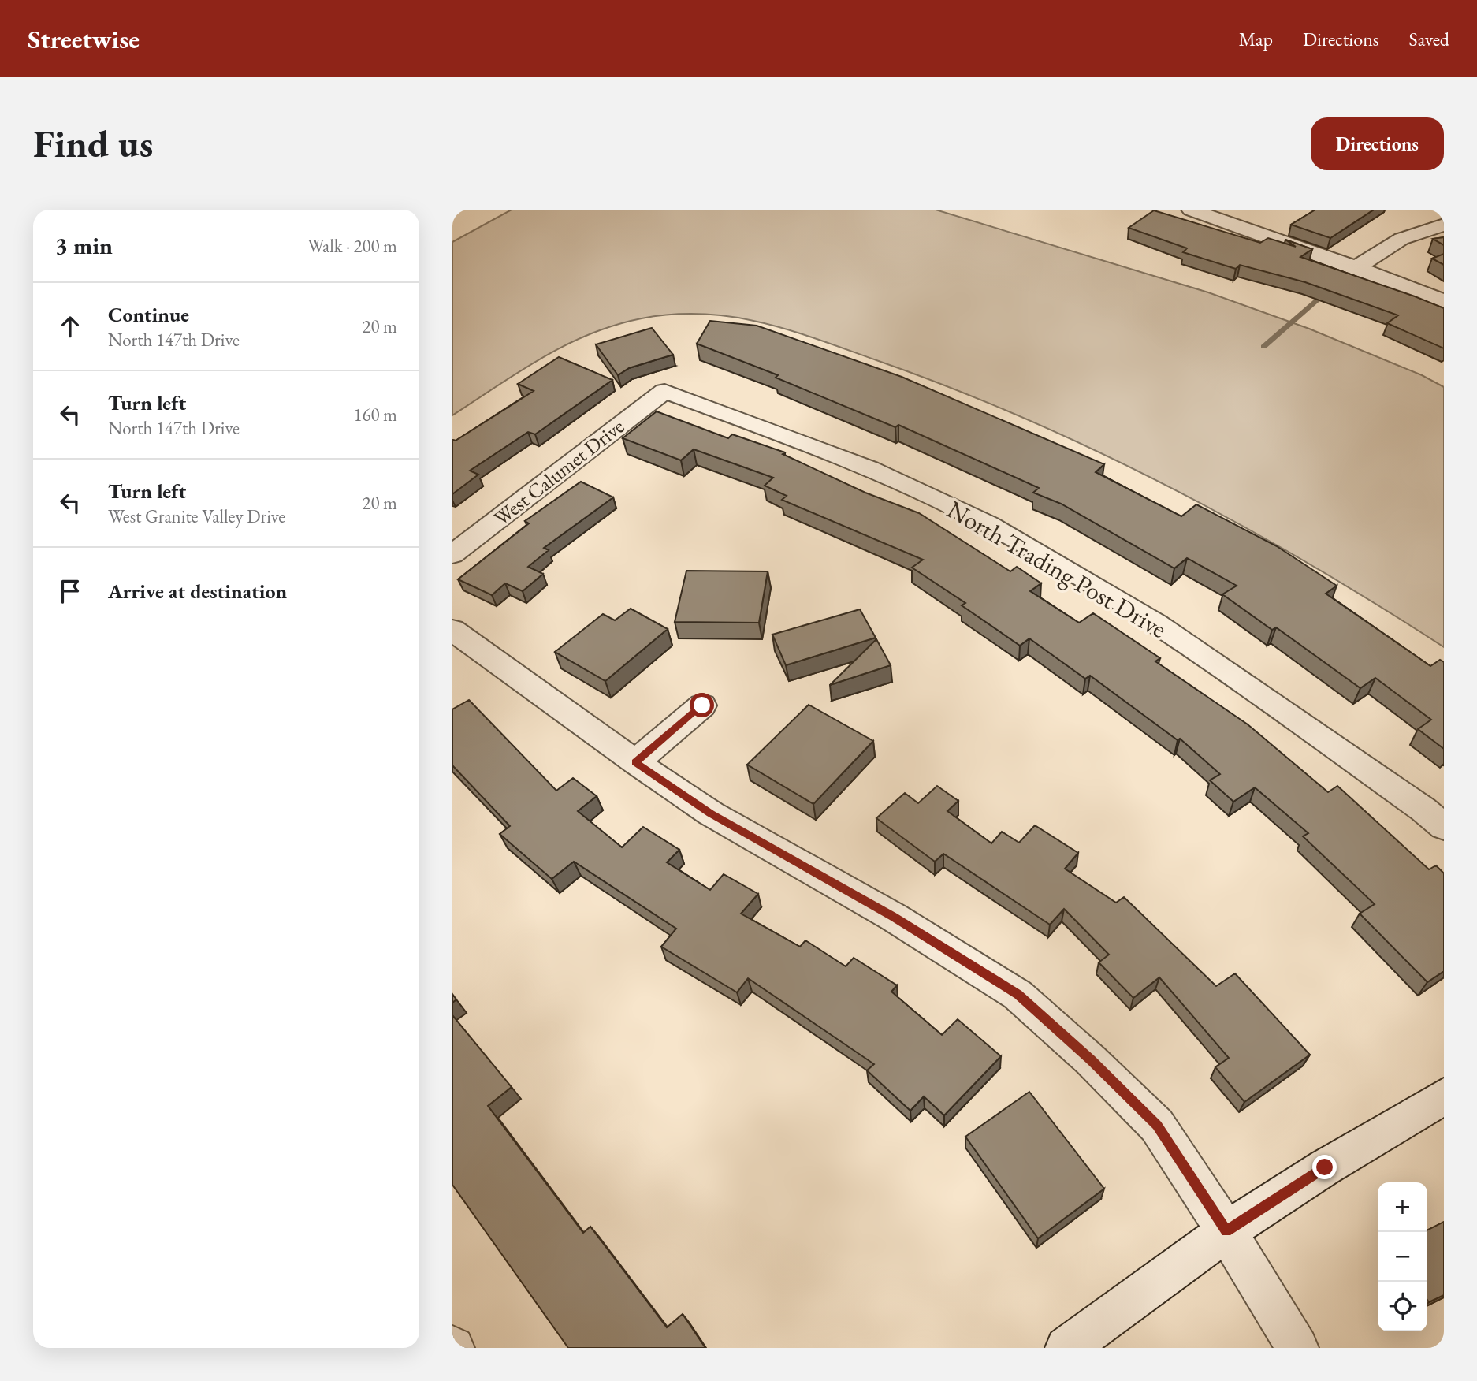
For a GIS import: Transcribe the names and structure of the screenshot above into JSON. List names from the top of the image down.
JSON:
{
  "streets": {
    "street": ["West Calumet Drive", "North Trading Post Drive"]
  },
  "crossings": [
    ["West Calumet Drive", "North Trading Post Drive"]
  ],
  "page": {
    "header": "Streetwise",
    "nav": ["Map", "Directions", "Saved"],
    "buttons": "Directions",
    "title": "Find us",
    "heading": ["3 min", "Walk · 200 m"],
    "list": [
      ["Continue", "North 147th Drive", "20 m"],
      ["Turn left", "North 147th Drive", "160 m"],
      ["Turn left", "West Granite Valley Drive", "20 m"],
      "Arrive at destination"
    ],
    "map_buttons": ["+", "−"]
  }
}
